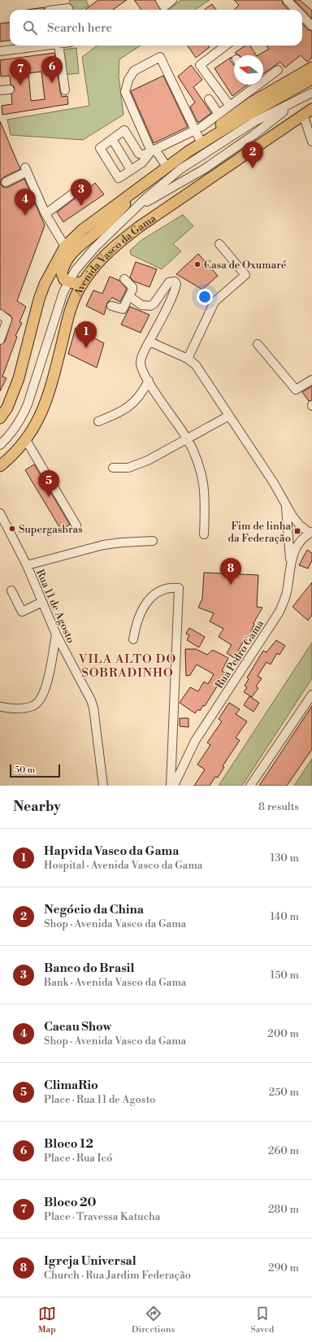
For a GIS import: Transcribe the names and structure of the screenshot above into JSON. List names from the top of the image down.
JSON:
{
  "streets": {
    "main road": ["Avenida Vasco da Gama"],
    "street": ["Rua 11 de Agosto", "Rua Pedro Gama"]
  },
  "districts": ["VILA ALTO DO SOBRADINHO"],
  "places": {
    "other": ["Casa de Oxumaré", "Supergasbras"],
    "transit": ["Fim de linha da Federação"]
  },
  "scale_bar": "50 m",
  "north": "left",
  "page": {
    "search": "Search here",
    "pins": [
      "6",
      "7",
      "2",
      "3",
      "4",
      "1",
      "5",
      "8"
    ],
    "scale": "50 m",
    "heading": ["Nearby", "8 results"],
    "list": [
      {
        "mark": "1",
        "name": "Hapvida Vasco da Gama",
        "note": "Hospital · Avenida Vasco da Gama",
        "value": "130 m"
      },
      {
        "mark": "2",
        "name": "Negócio da China",
        "note": "Shop · Avenida Vasco da Gama",
        "value": "140 m"
      },
      {
        "mark": "3",
        "name": "Banco do Brasil",
        "note": "Bank · Avenida Vasco da Gama",
        "value": "150 m"
      },
      {
        "mark": "4",
        "name": "Cacau Show",
        "note": "Shop · Avenida Vasco da Gama",
        "value": "200 m"
      },
      {
        "mark": "5",
        "name": "ClimaRio",
        "note": "Place · Rua 11 de Agosto",
        "value": "250 m"
      },
      {
        "mark": "6",
        "name": "Bloco 12",
        "note": "Place · Rua Icó",
        "value": "260 m"
      },
      {
        "mark": "7",
        "name": "Bloco 20",
        "note": "Place · Travessa Katucha",
        "value": "280 m"
      },
      {
        "mark": "8",
        "name": "Igreja Universal",
        "note": "Church · Rua Jardim Federação",
        "value": "290 m"
      }
    ],
    "nav": ["Map", "Directions", "Saved"]
  }
}
